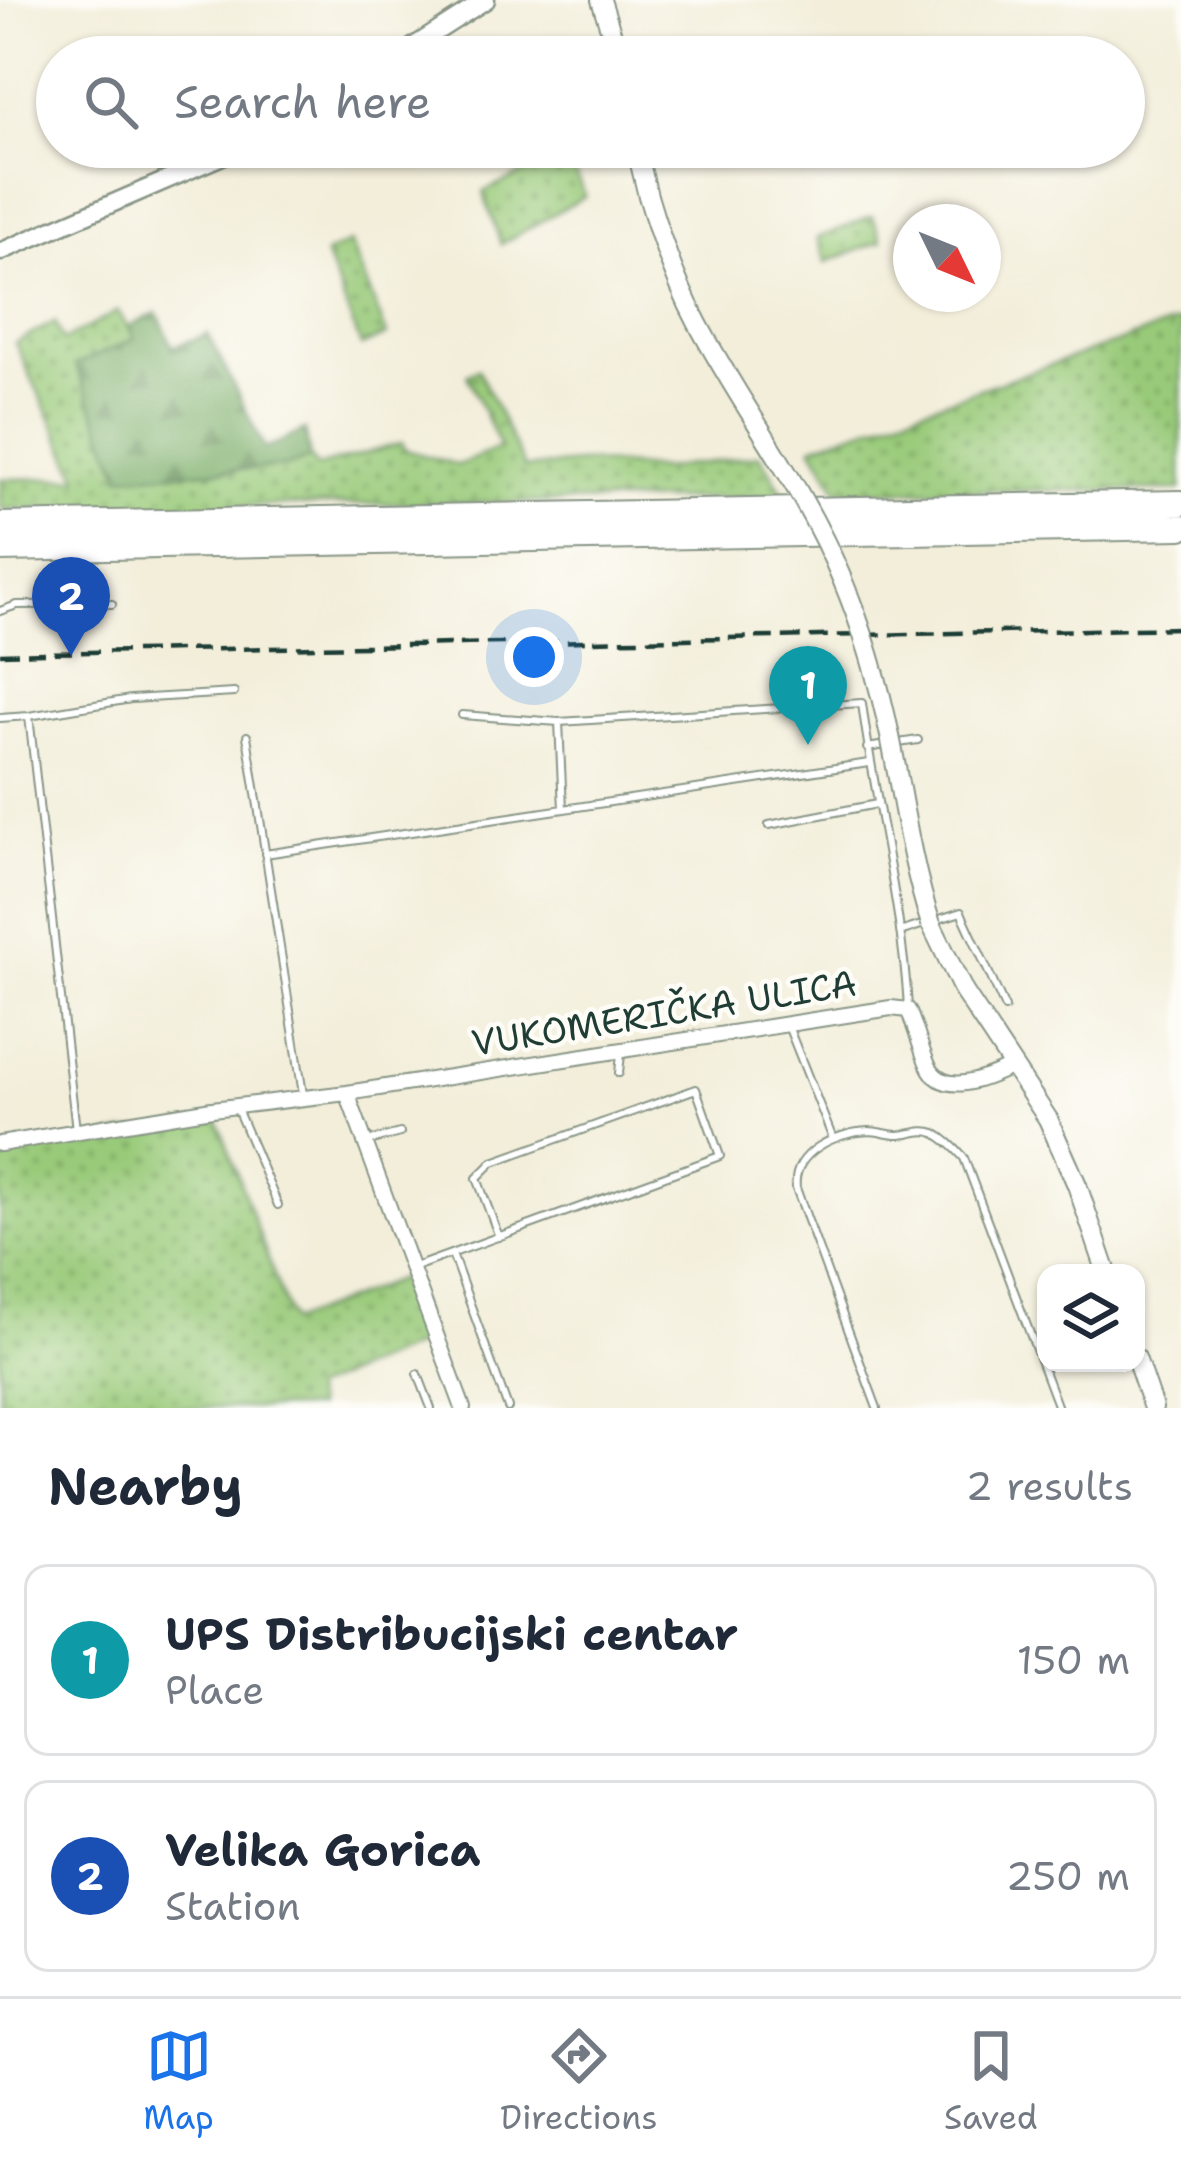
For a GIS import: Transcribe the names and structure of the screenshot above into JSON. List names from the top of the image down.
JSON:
{
  "streets": {
    "street": ["VUKOMERIČKA ULICA"]
  },
  "north": "bottom right",
  "page": {
    "search": "Search here",
    "pins": ["2", "1"],
    "heading": ["Nearby", "2 results"],
    "list": [
      {
        "mark": "1",
        "name": "UPS Distribucijski centar",
        "note": "Place",
        "value": "150 m"
      },
      {
        "mark": "2",
        "name": "Velika Gorica",
        "note": "Station",
        "value": "250 m"
      }
    ],
    "nav": ["Map", "Directions", "Saved"]
  }
}
